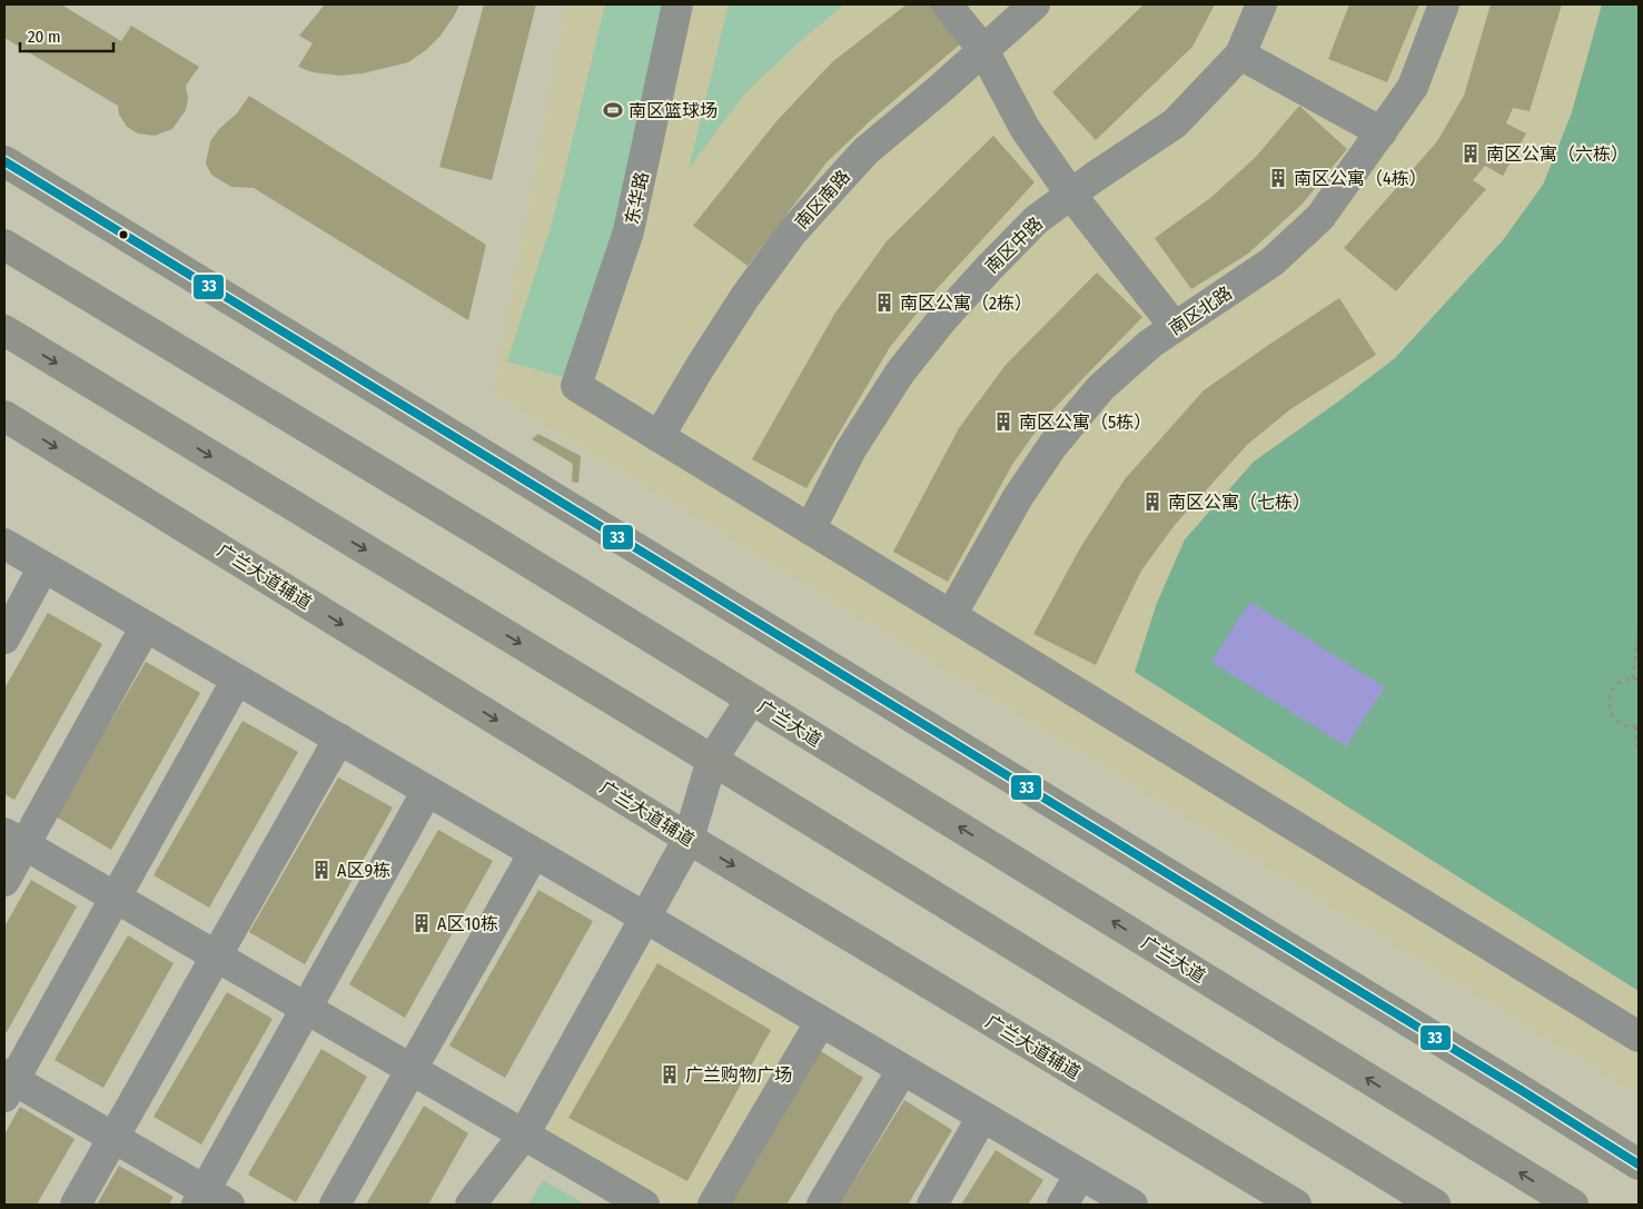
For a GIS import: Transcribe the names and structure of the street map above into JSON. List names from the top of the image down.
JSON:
{
  "streets": {
    "main road": ["广兰大道辅道", "广兰大道"],
    "street": [
      "东华路",
      "南区南路",
      "南区中路",
      "南区北路"
    ]
  },
  "crossings": [
    ["东华路", "南区南路"]
  ],
  "places": {
    "sports": ["南区篮球场"],
    "building": [
      "南区公寓（六栋）",
      "南区公寓（4栋）",
      "南区公寓（2栋）",
      "南区公寓（5栋）",
      "南区公寓（七栋）",
      "A区9栋",
      "A区10栋",
      "广兰购物广场"
    ]
  },
  "lines": ["transit line 33"],
  "scale_bar": "20 m"
}
